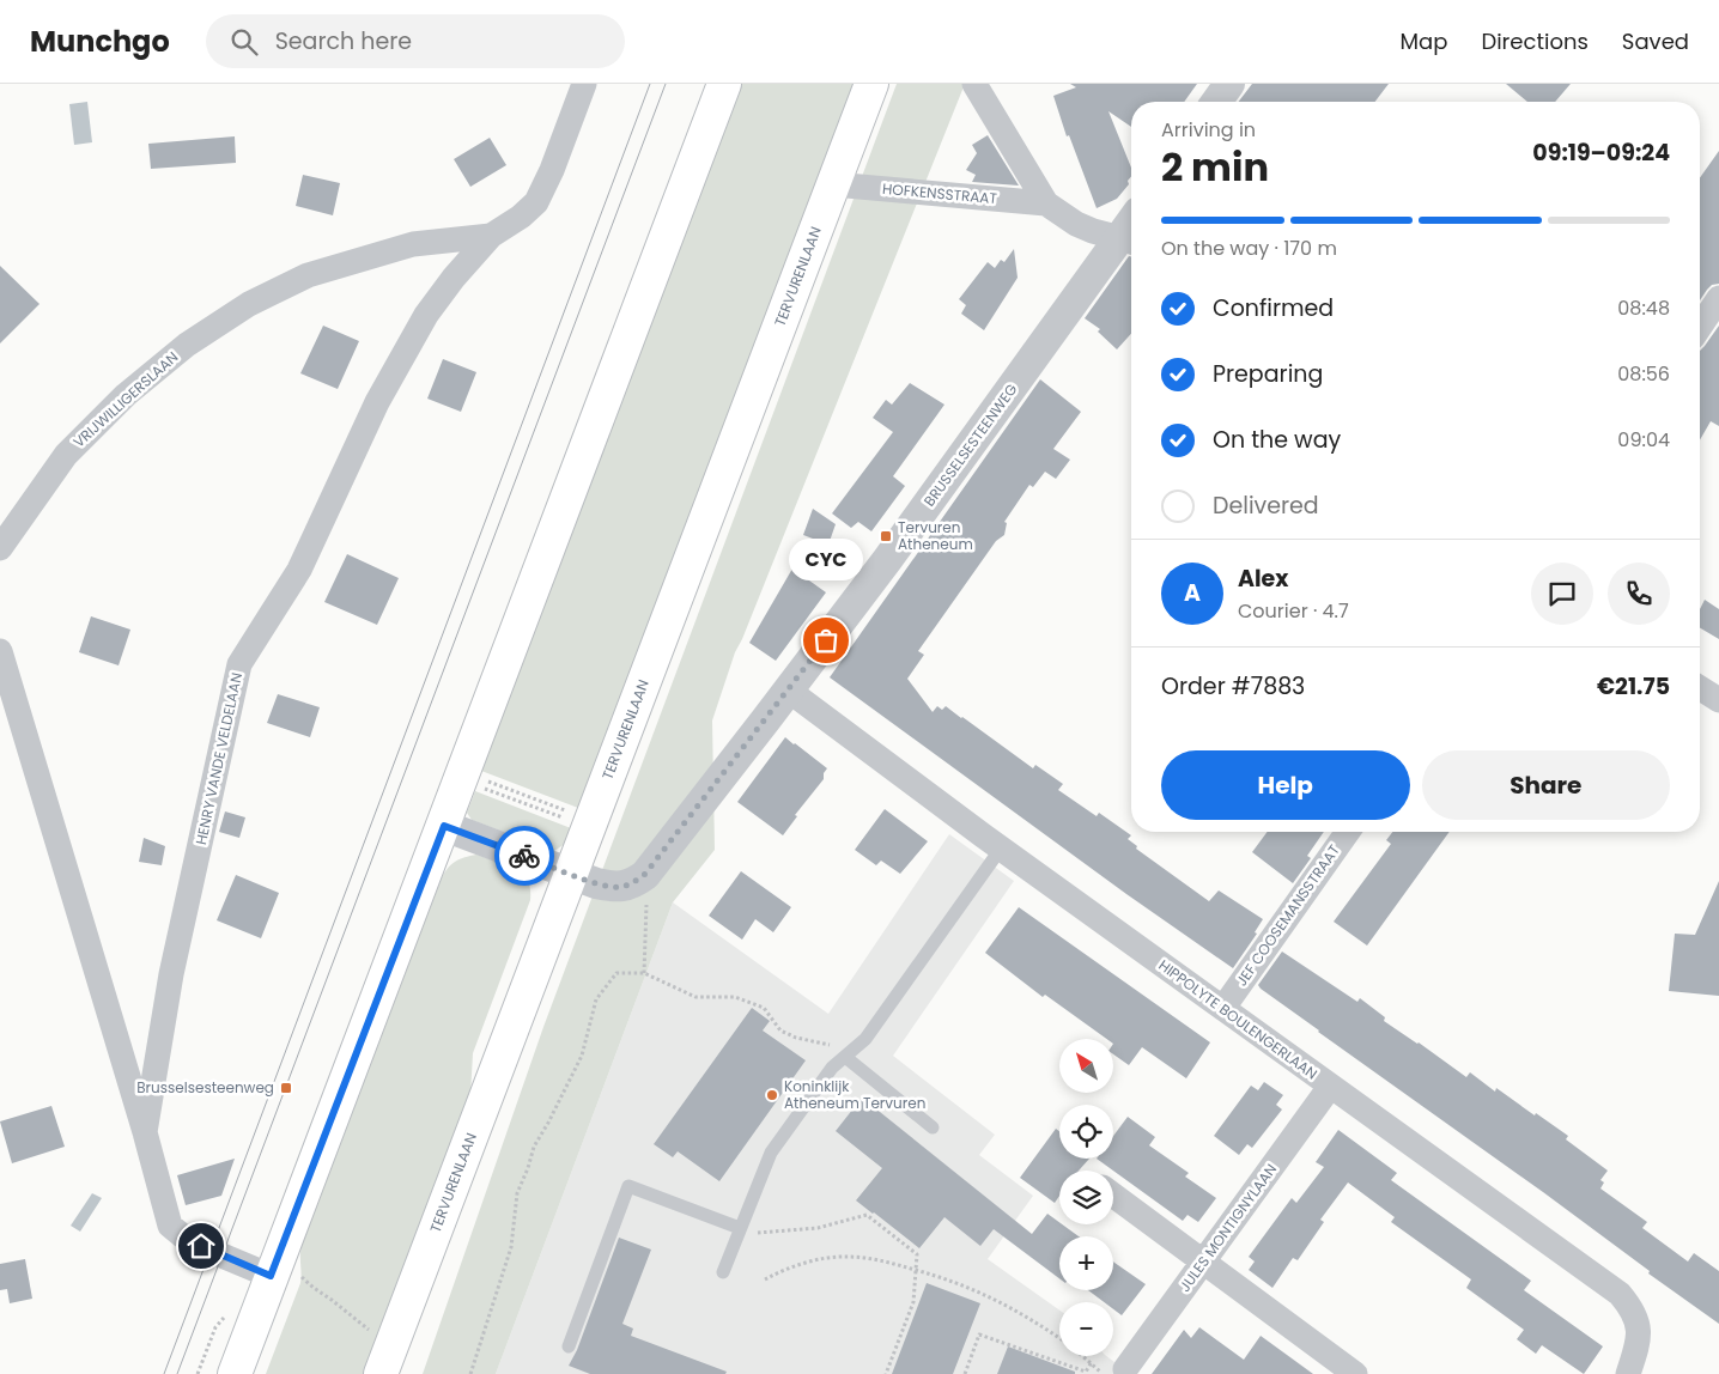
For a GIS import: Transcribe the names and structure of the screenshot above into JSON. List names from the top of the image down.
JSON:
{
  "streets": {
    "main road": ["TERVURENLAAN"],
    "street": [
      "HOFKENSSTRAAT",
      "VRIJWILLIGERSLAAN",
      "BRUSSELSESTEENWEG",
      "HENRY VANDE VELDELAAN",
      "JEF COOSEMANSSTRAAT",
      "HIPPOLYTE BOULENGERLAAN",
      "JULES MONTIGNYLAAN"
    ]
  },
  "crossings": [
    ["HOFKENSSTRAAT", "TERVURENLAAN"],
    ["HOFKENSSTRAAT", "BRUSSELSESTEENWEG"],
    ["TERVURENLAAN", "BRUSSELSESTEENWEG"],
    ["VRIJWILLIGERSLAAN", "HENRY VANDE VELDELAAN"],
    ["BRUSSELSESTEENWEG", "HIPPOLYTE BOULENGERLAAN"],
    ["JEF COOSEMANSSTRAAT", "HIPPOLYTE BOULENGERLAAN"],
    ["HIPPOLYTE BOULENGERLAAN", "JULES MONTIGNYLAAN"]
  ],
  "places": {
    "transit": ["Tervuren Atheneum", "Brusselsesteenweg"],
    "other": ["CYC", "Koninklijk Atheneum Tervuren"]
  },
  "north": "top left",
  "page": {
    "header": "Munchgo",
    "search": "Search here",
    "nav": ["Map", "Directions", "Saved"],
    "heading": ["2 min", "Arriving in", "09:19–09:24"],
    "panel": [
      "Alex",
      "Courier · 4.7",
      "Order #7883",
      "€21.75"
    ],
    "bar": "On the way · 170 m",
    "list": [
      ["Confirmed", "08:48"],
      ["Preparing", "08:56"],
      ["On the way", "09:04"],
      "Delivered"
    ],
    "bubble": "CYC",
    "round": "A",
    "buttons": ["Help", "Share"],
    "map_buttons": ["+", "−"]
  }
}
